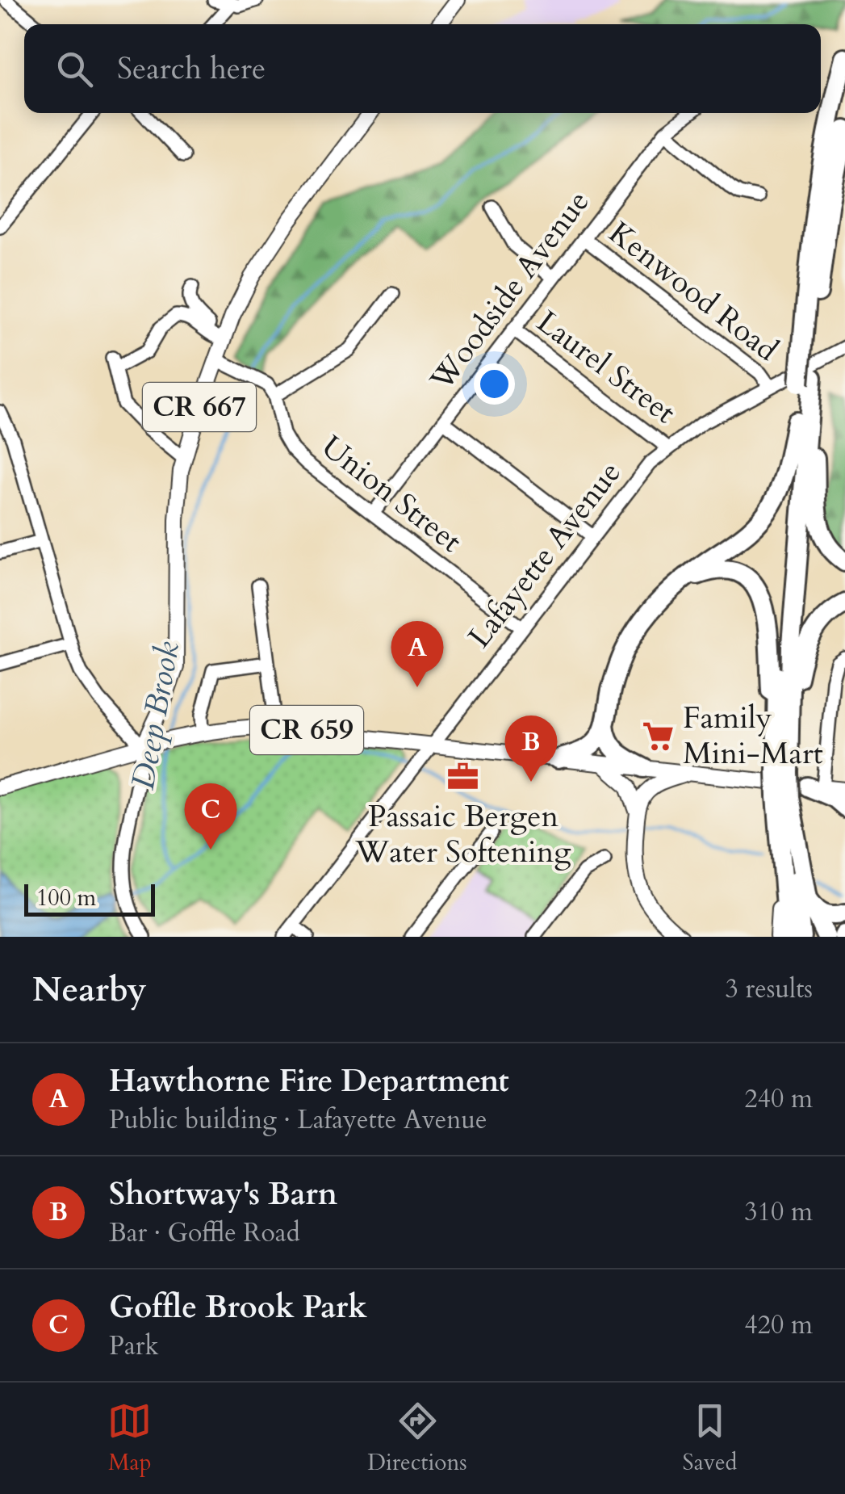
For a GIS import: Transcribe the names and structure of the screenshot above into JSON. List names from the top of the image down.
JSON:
{
  "streets": {
    "main road": ["CR 667", "CR 659"],
    "street": [
      "Woodside Avenue",
      "Kenwood Road",
      "Laurel Street",
      "Union Street",
      "Lafayette Avenue"
    ]
  },
  "crossings": [
    ["Woodside Avenue", "Kenwood Road"],
    ["Woodside Avenue", "Laurel Street"],
    ["Woodside Avenue", "Union Street"],
    ["Kenwood Road", "Lafayette Avenue"],
    ["Laurel Street", "Lafayette Avenue"],
    ["CR 667", "CR 659"],
    ["Union Street", "Lafayette Avenue"],
    ["Lafayette Avenue", "CR 659"]
  ],
  "water": ["Deep Brook"],
  "places": {
    "supermarket": ["Family Mini-Mart"],
    "office": ["Passaic Bergen Water Softening"]
  },
  "scale_bar": "100 m",
  "page": {
    "search": "Search here",
    "pins": ["A", "B", "C"],
    "scale": "100 m",
    "heading": ["Nearby", "3 results"],
    "list": [
      {
        "mark": "A",
        "name": "Hawthorne Fire Department",
        "note": "Public building · Lafayette Avenue",
        "value": "240 m"
      },
      {
        "mark": "B",
        "name": "Shortway's Barn",
        "note": "Bar · Goffle Road",
        "value": "310 m"
      },
      {
        "mark": "C",
        "name": "Goffle Brook Park",
        "note": "Park",
        "value": "420 m"
      }
    ],
    "nav": ["Map", "Directions", "Saved"]
  }
}
